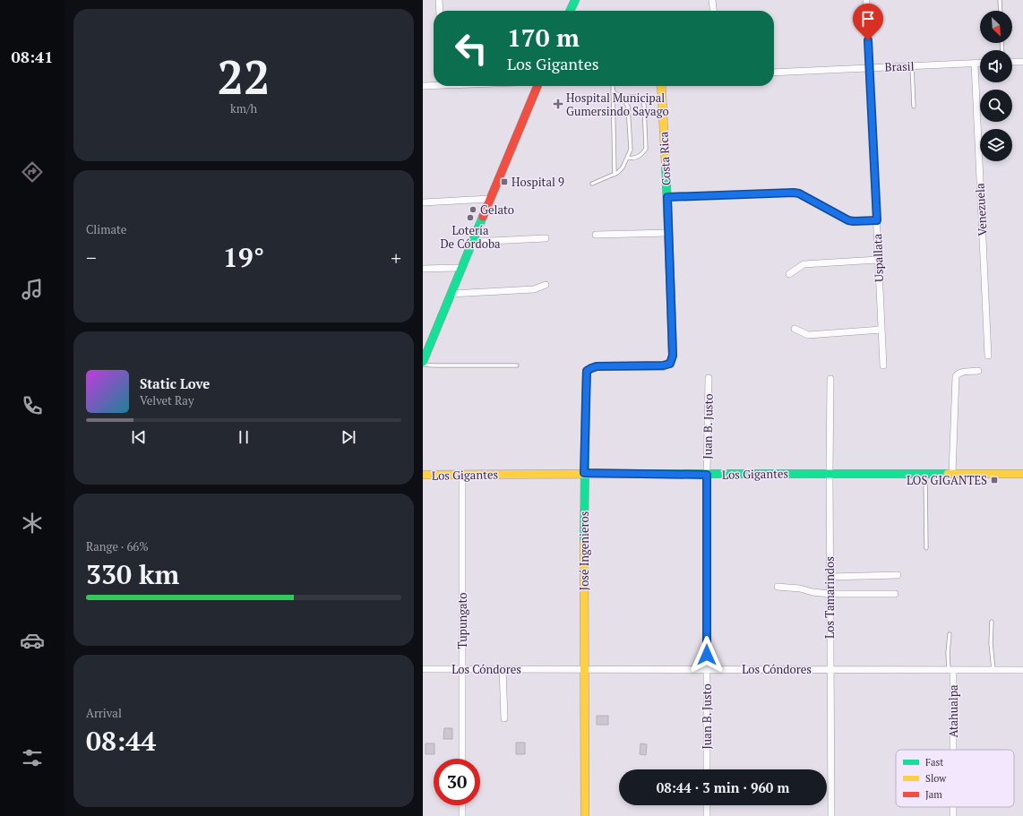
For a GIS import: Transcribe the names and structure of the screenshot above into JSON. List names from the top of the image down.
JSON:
{
  "streets": {
    "street": [
      "Brasil",
      "Costa Rica",
      "Venezuela",
      "Uspallata",
      "Juan B. Justo",
      "Los Gigantes",
      "José Ingenieros",
      "Los Tamarindos",
      "Tupungato",
      "Los Cóndores",
      "Atahualpa"
    ]
  },
  "crossings": [
    ["Brasil", "Venezuela"],
    ["Brasil", "Uspallata"],
    ["Costa Rica", "José Ingenieros"],
    ["Juan B. Justo", "Los Gigantes"],
    ["Juan B. Justo", "Los Cóndores"],
    ["Los Gigantes", "José Ingenieros"],
    ["Los Gigantes", "Los Tamarindos"],
    ["Los Gigantes", "Tupungato"],
    ["José Ingenieros", "Los Cóndores"],
    ["Los Tamarindos", "Los Cóndores"],
    ["Tupungato", "Los Cóndores"],
    ["Los Cóndores", "Atahualpa"]
  ],
  "places": {
    "health": ["Hospital Municipal Gumersindo Sayago"],
    "transit": ["Hospital 9", "LOS GIGANTES"],
    "other": ["Gelato", "Lotería De Córdoba"]
  },
  "legend": ["Fast", "Slow", "Jam"],
  "north": "bottom right",
  "page": {
    "tabs": "08:41",
    "tile": [
      ["22", "km/h"],
      "Climate",
      ["Range · 66%", "330 km"],
      ["Arrival", "08:44"]
    ],
    "turn": ["170 m", "Los Gigantes"],
    "heat": ["−", "19°", "+"],
    "song": ["Static Love", "Velvet Ray"],
    "limit": "30",
    "trip": "08:44 · 3 min · 960 m"
  }
}
